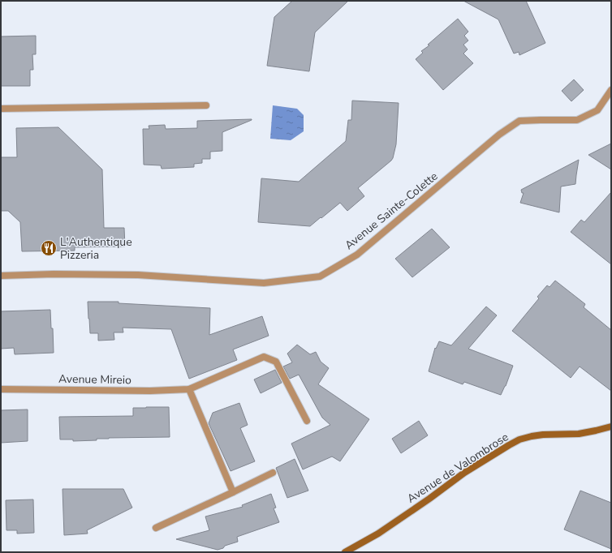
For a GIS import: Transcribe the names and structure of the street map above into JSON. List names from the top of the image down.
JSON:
{
  "streets": {
    "main road": ["Avenue de Valombrose"],
    "street": ["Avenue Sainte-Colette", "Avenue Mireio"]
  },
  "places": {
    "restaurant": ["L'Authentique Pizzeria"]
  }
}
